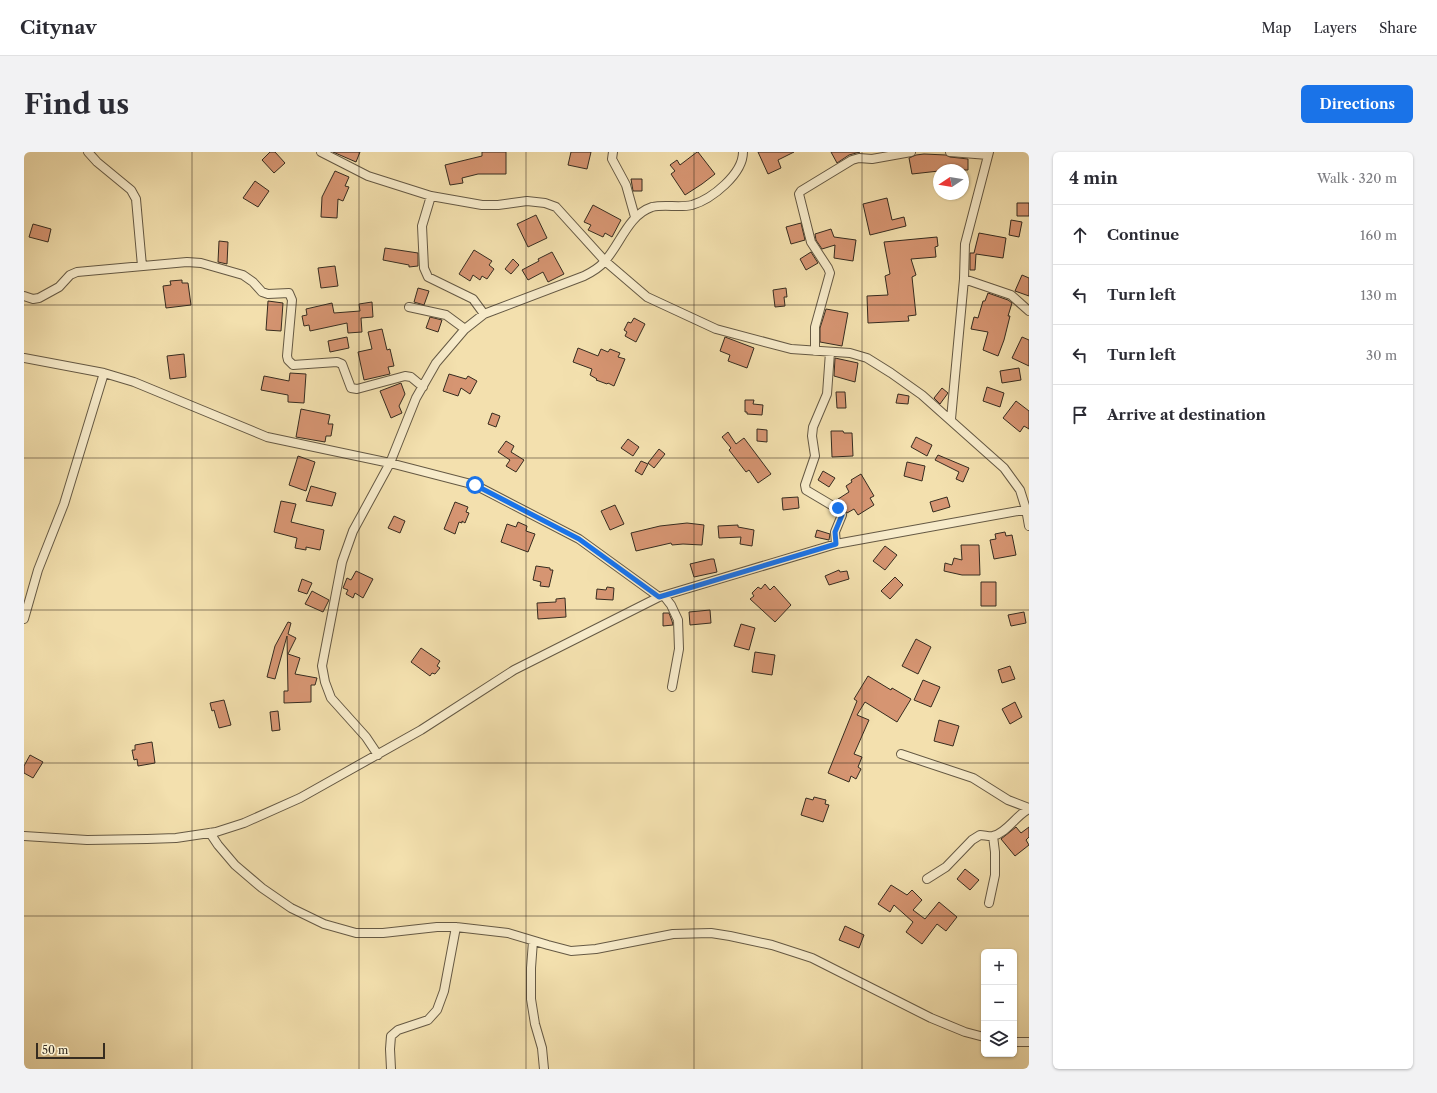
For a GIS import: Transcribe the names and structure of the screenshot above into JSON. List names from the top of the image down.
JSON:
{
  "scale_bar": "50 m",
  "north": "left",
  "page": {
    "header": "Citynav",
    "nav": ["Map", "Layers", "Share"],
    "buttons": "Directions",
    "title": "Find us",
    "heading": ["4 min", "Walk · 320 m"],
    "list": [
      ["Continue", "160 m"],
      ["Turn left", "130 m"],
      ["Turn left", "30 m"],
      "Arrive at destination"
    ],
    "map_buttons": ["+", "−"],
    "scale": "50 m"
  }
}
